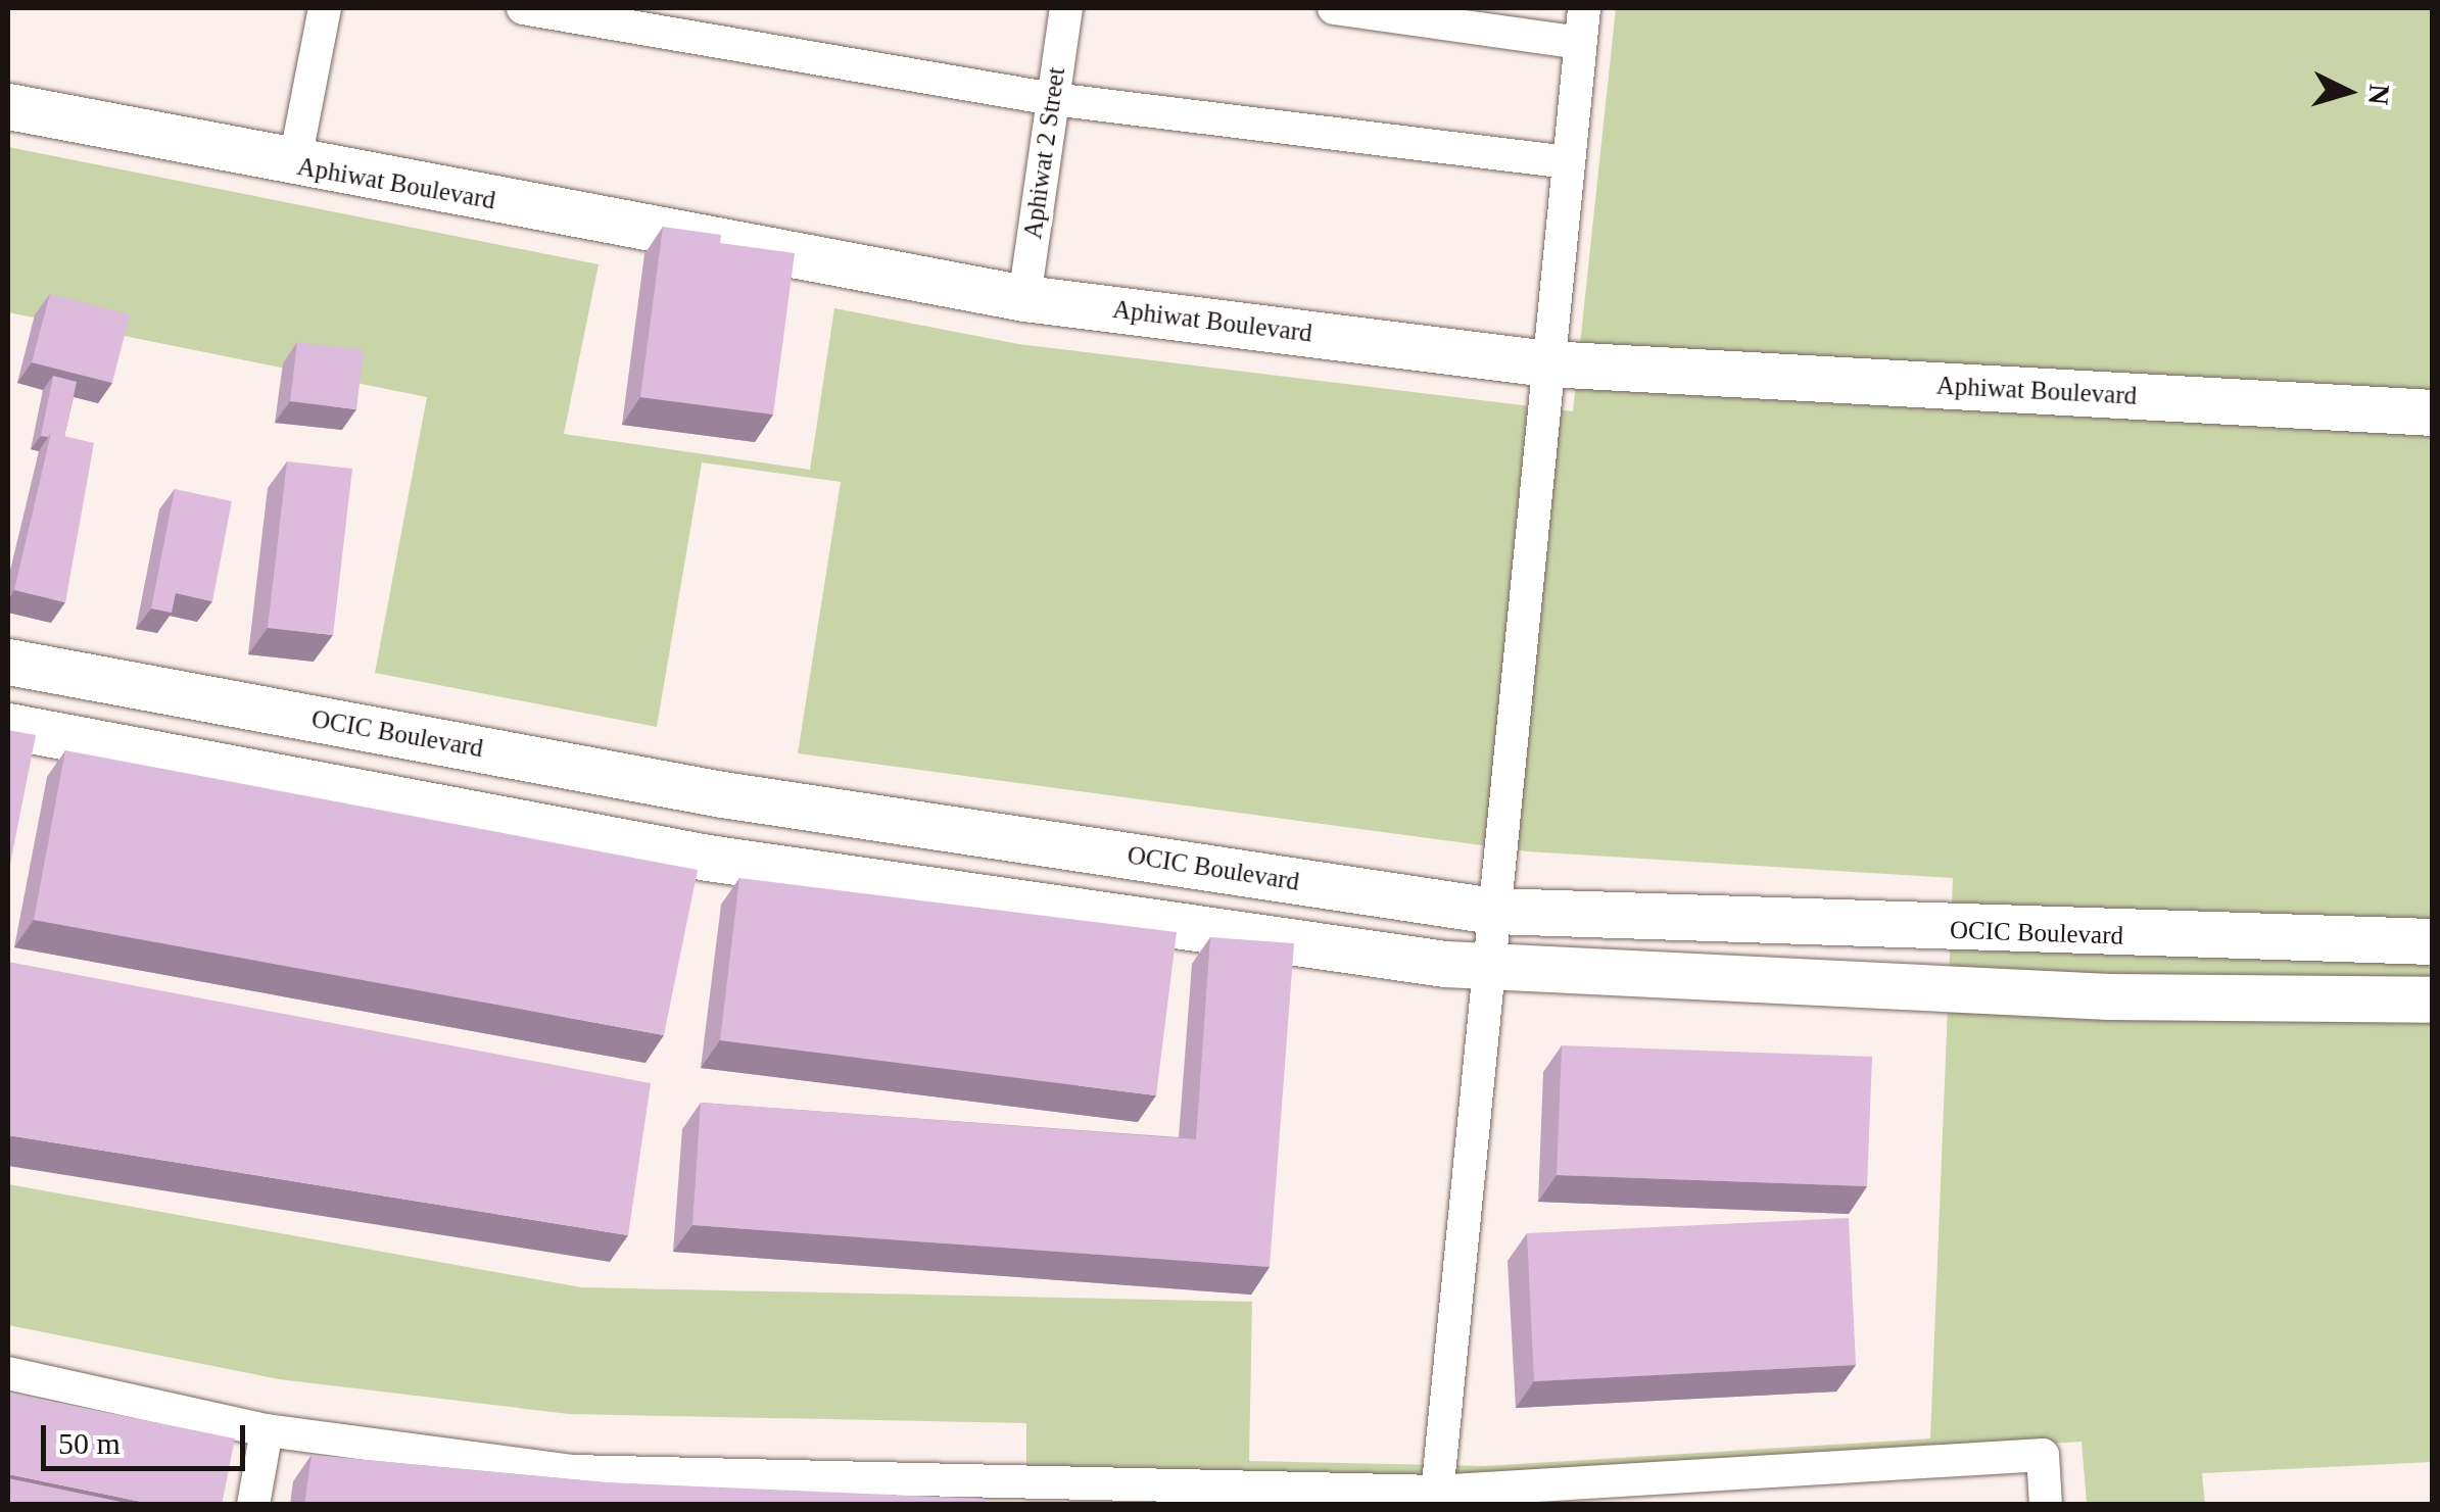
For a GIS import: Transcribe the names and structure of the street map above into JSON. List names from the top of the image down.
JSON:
{
  "streets": {
    "street": ["Aphiwat 2 Street", "Aphiwat Boulevard", "OCIC Boulevard"]
  },
  "crossings": [
    ["Aphiwat 2 Street", "Aphiwat Boulevard"]
  ],
  "scale_bar": "50 m",
  "north": "right"
}
